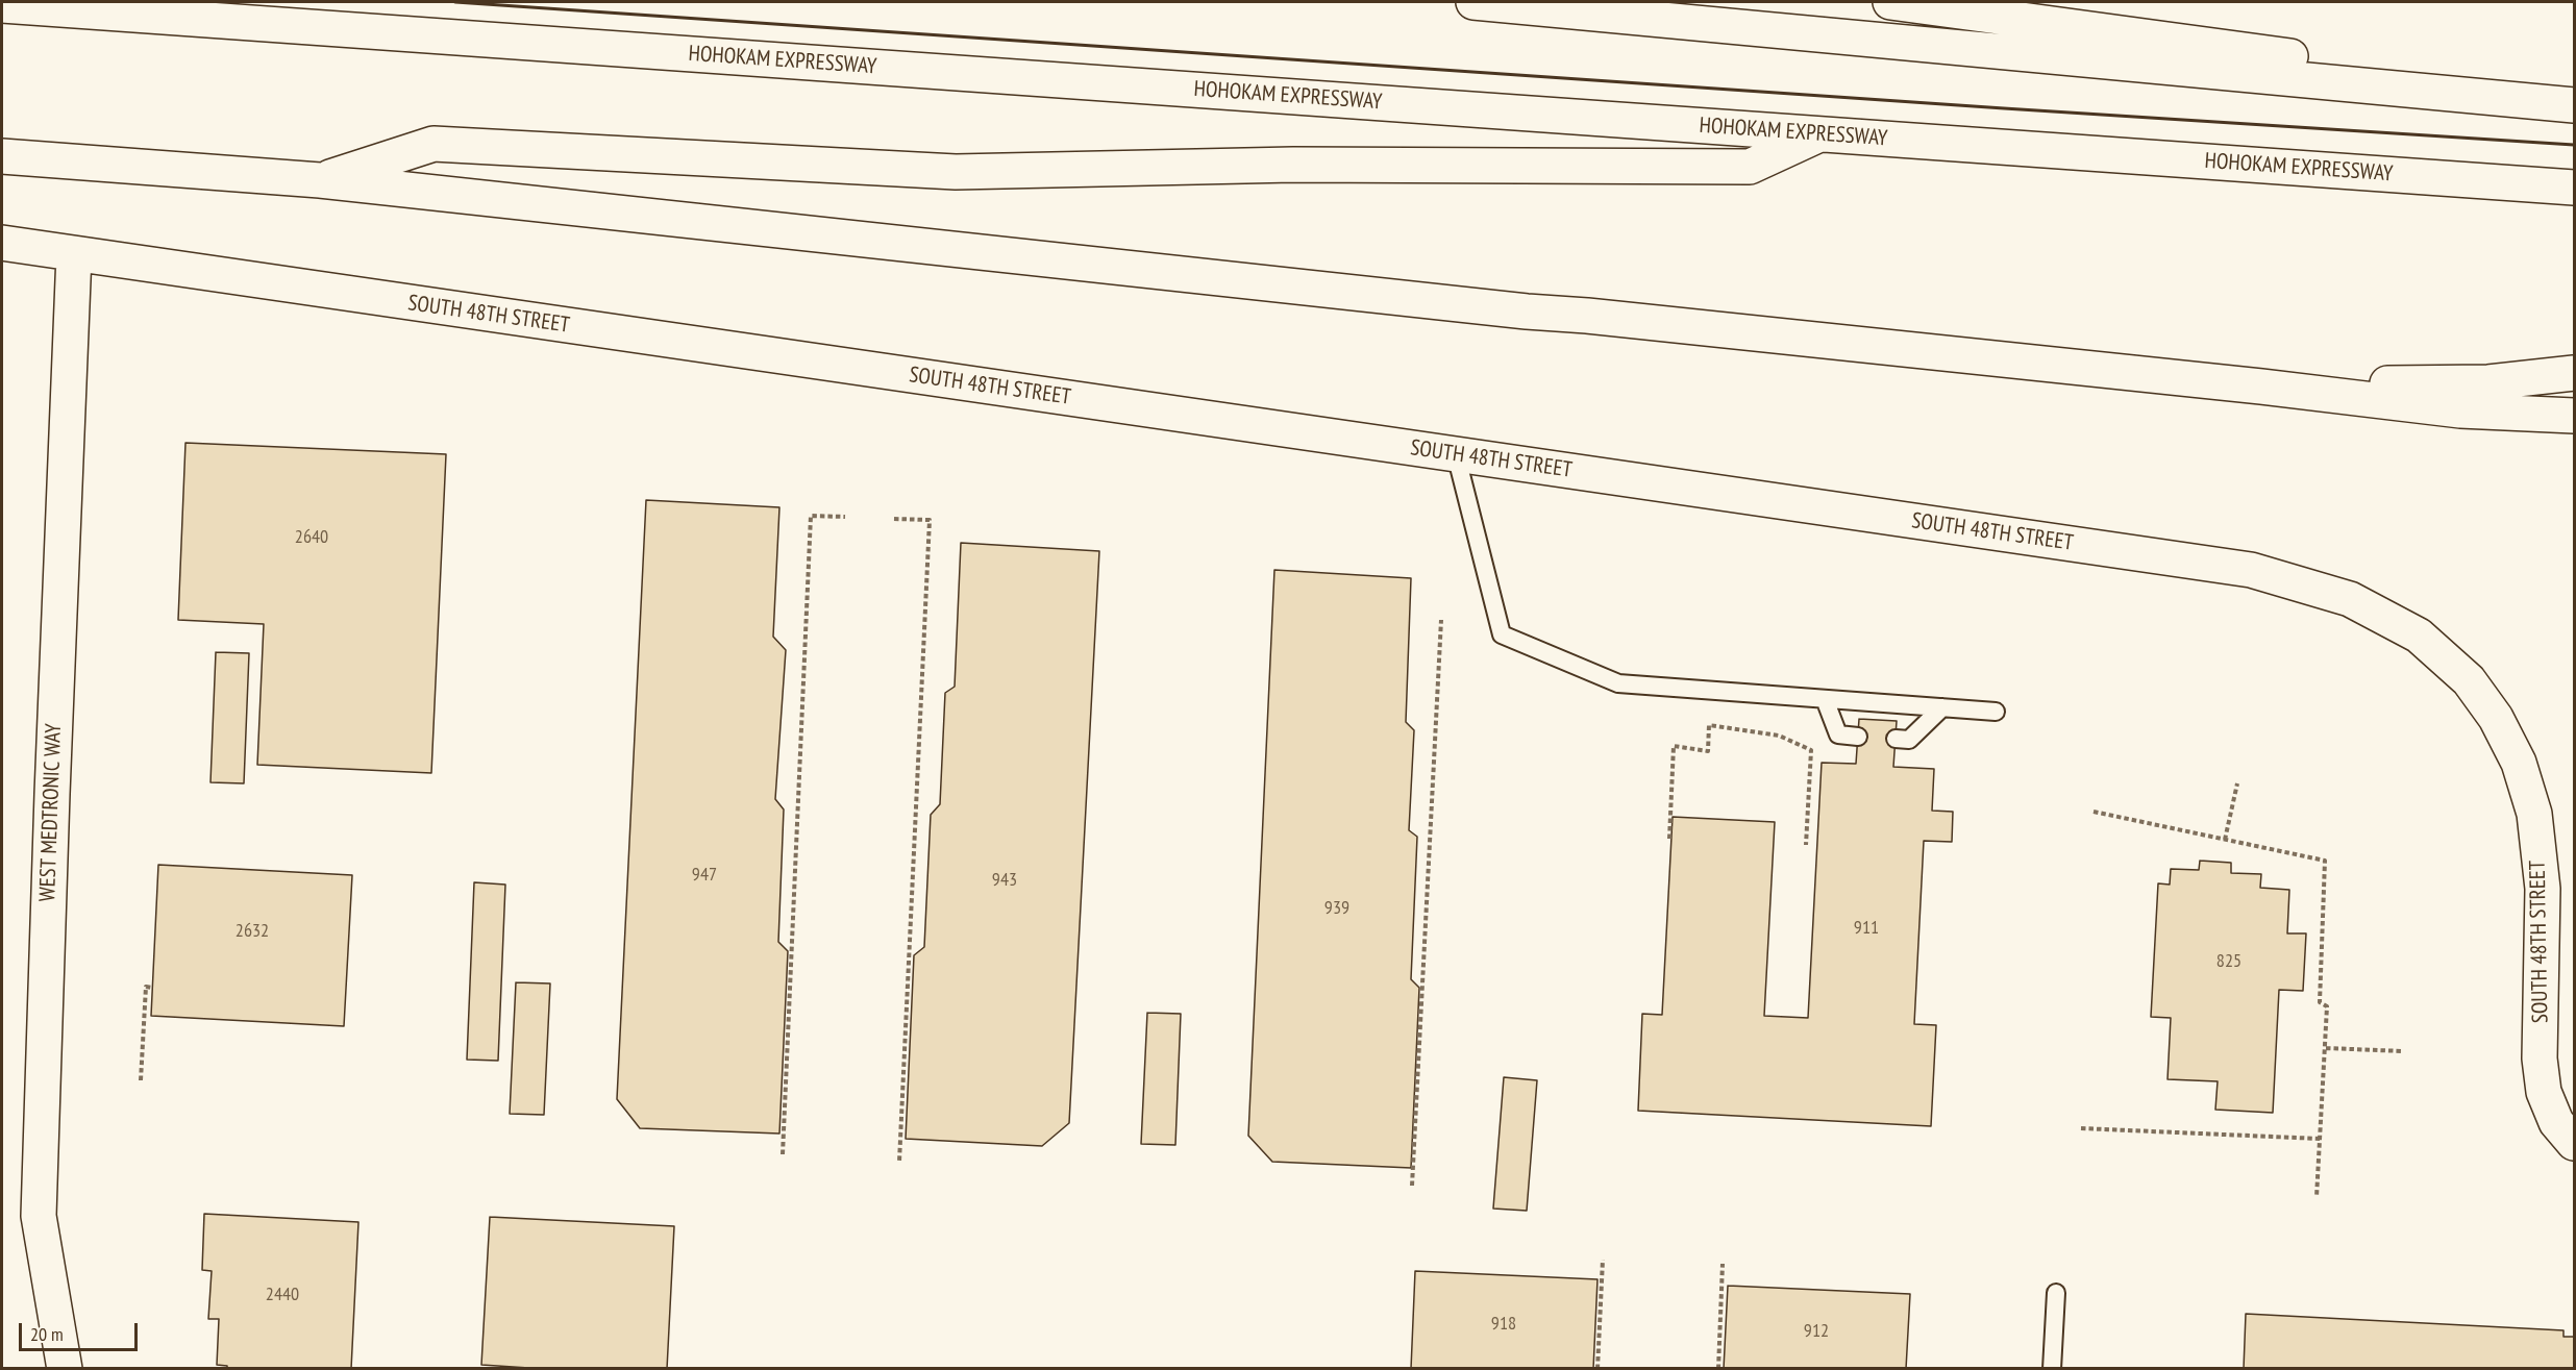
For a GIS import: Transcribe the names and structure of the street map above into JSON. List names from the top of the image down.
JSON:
{
  "streets": {
    "main road": ["HOHOKAM EXPRESSWAY", "SOUTH 48TH STREET", "WEST MEDTRONIC WAY"]
  },
  "crossings": [
    ["SOUTH 48TH STREET", "WEST MEDTRONIC WAY"]
  ],
  "house_numbers": [
    "2640",
    "947",
    "943",
    "939",
    "911",
    "2632",
    "825",
    "2440",
    "918",
    "912"
  ],
  "scale_bar": "20 m"
}
